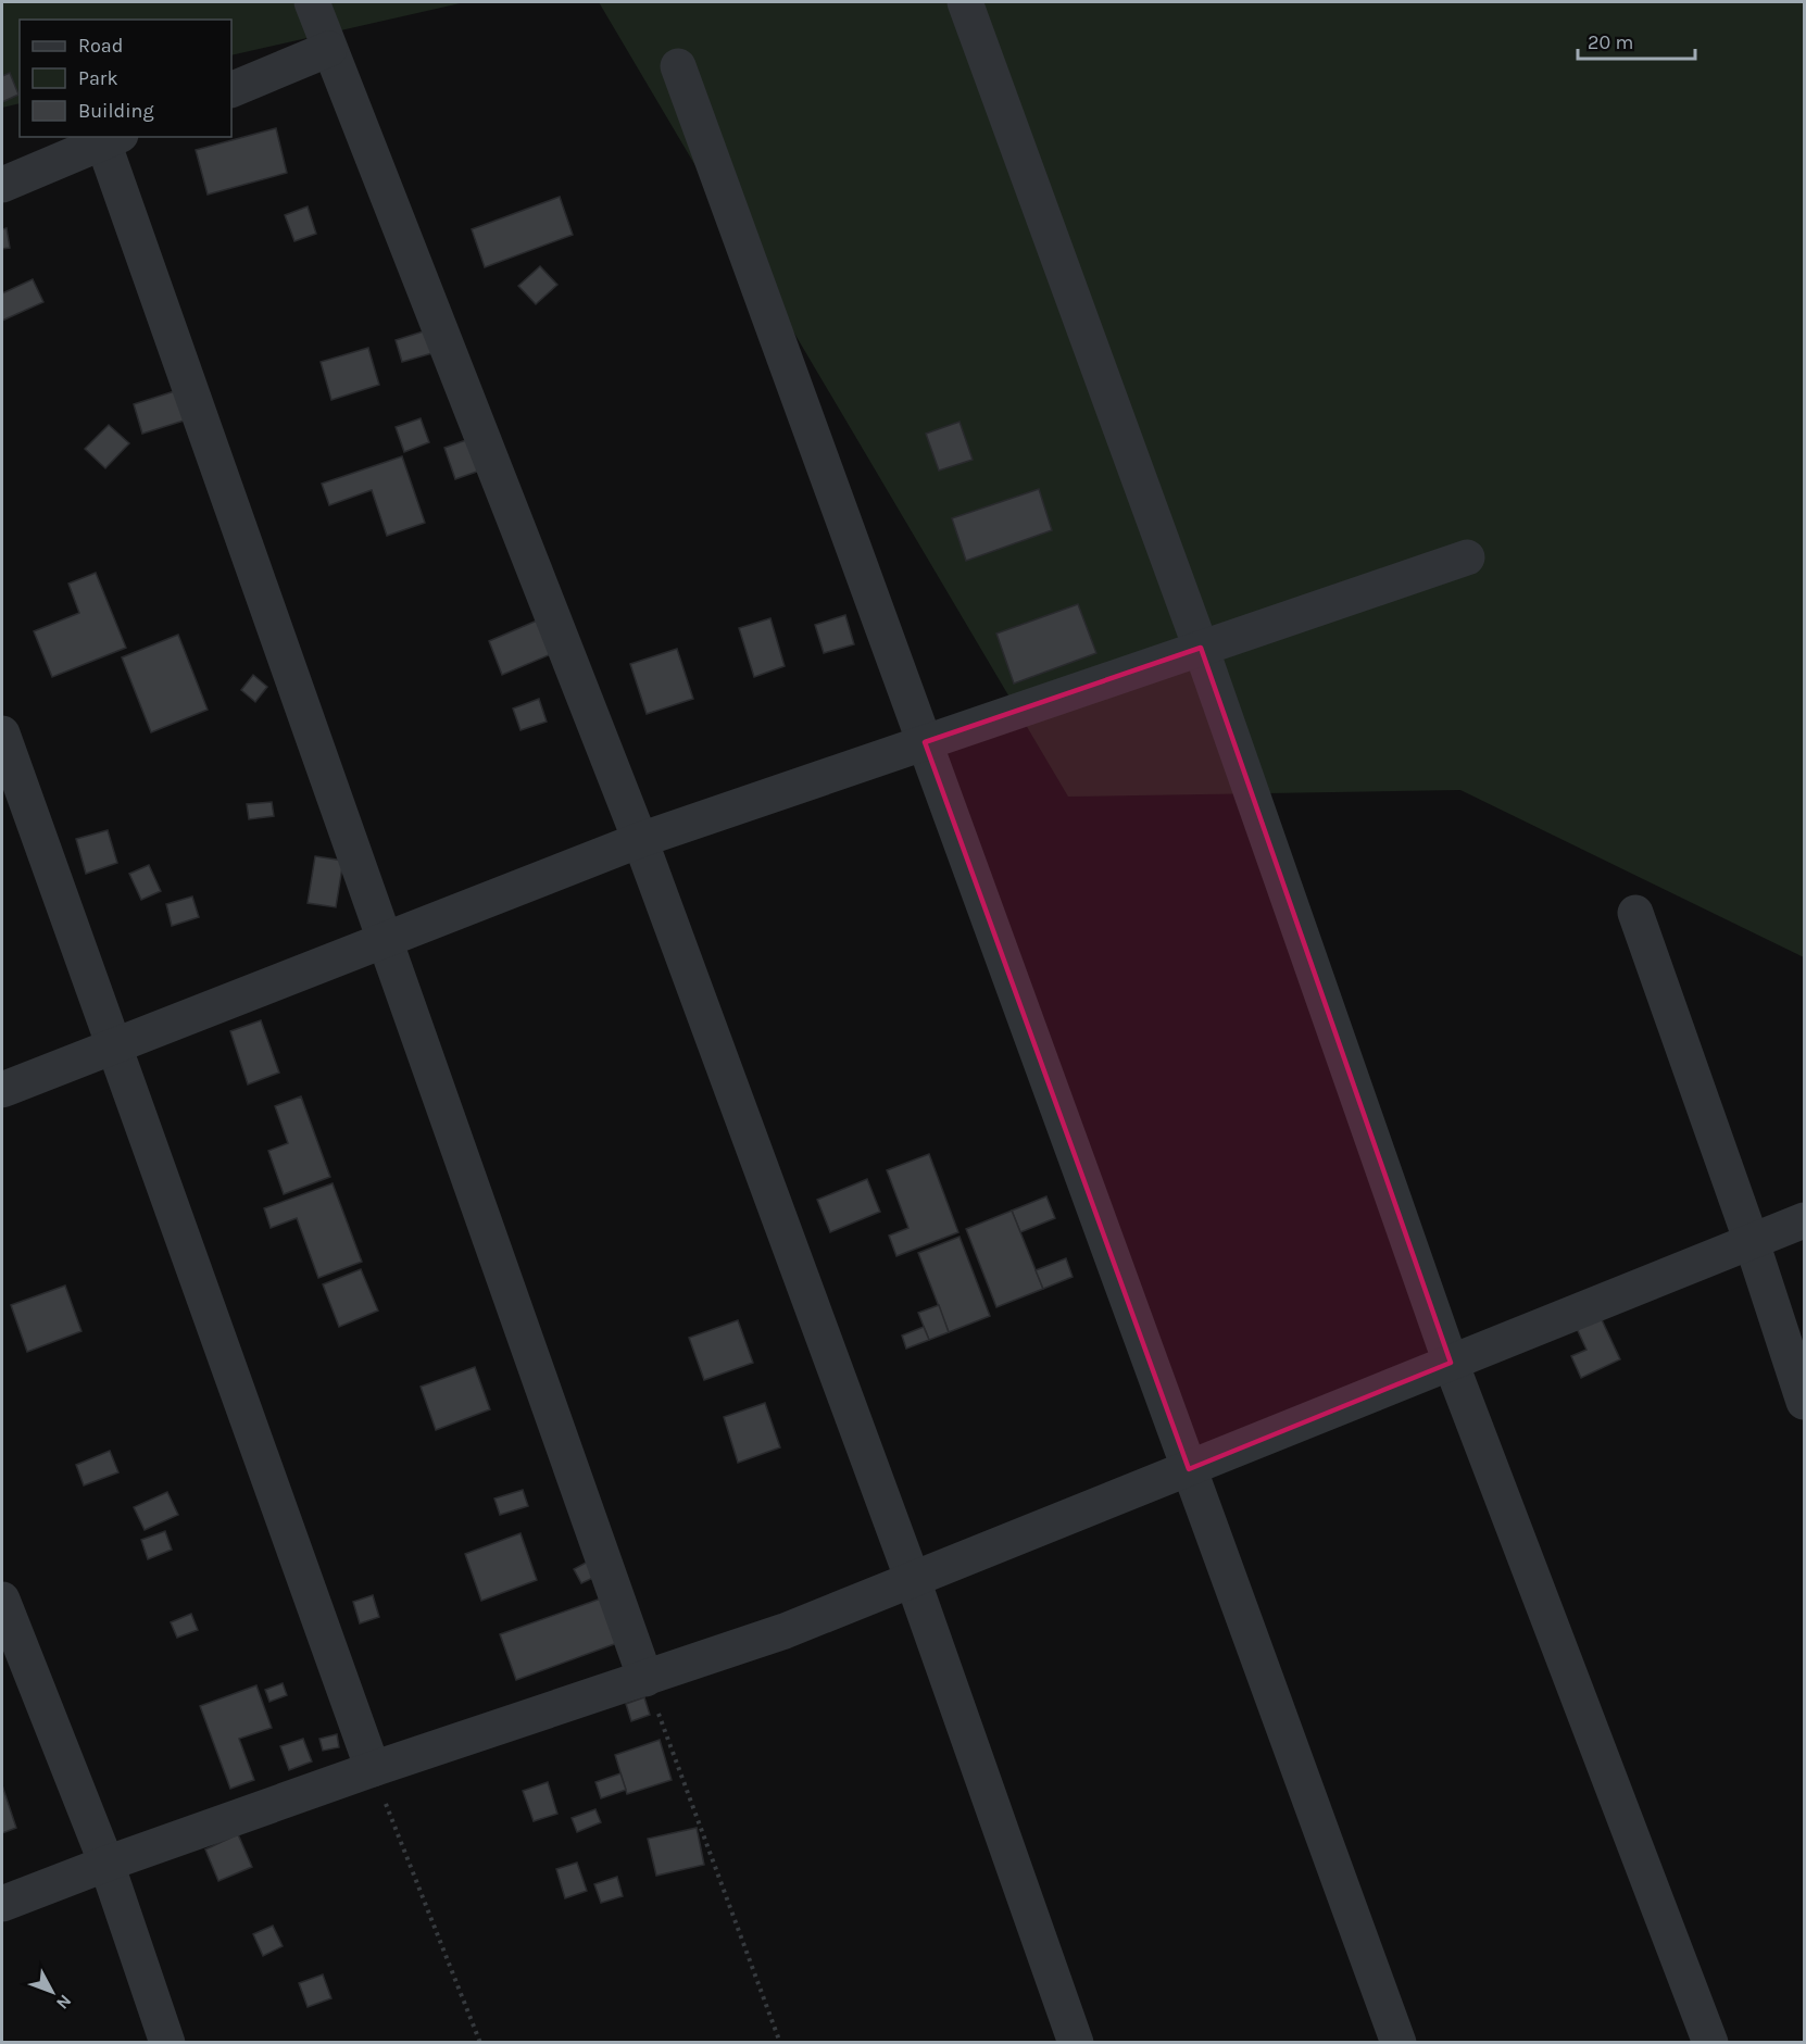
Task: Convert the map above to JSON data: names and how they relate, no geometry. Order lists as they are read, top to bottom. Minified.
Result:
{"legend":["Road","Park","Building"],"scale_bar":"20 m","north":"bottom right"}
